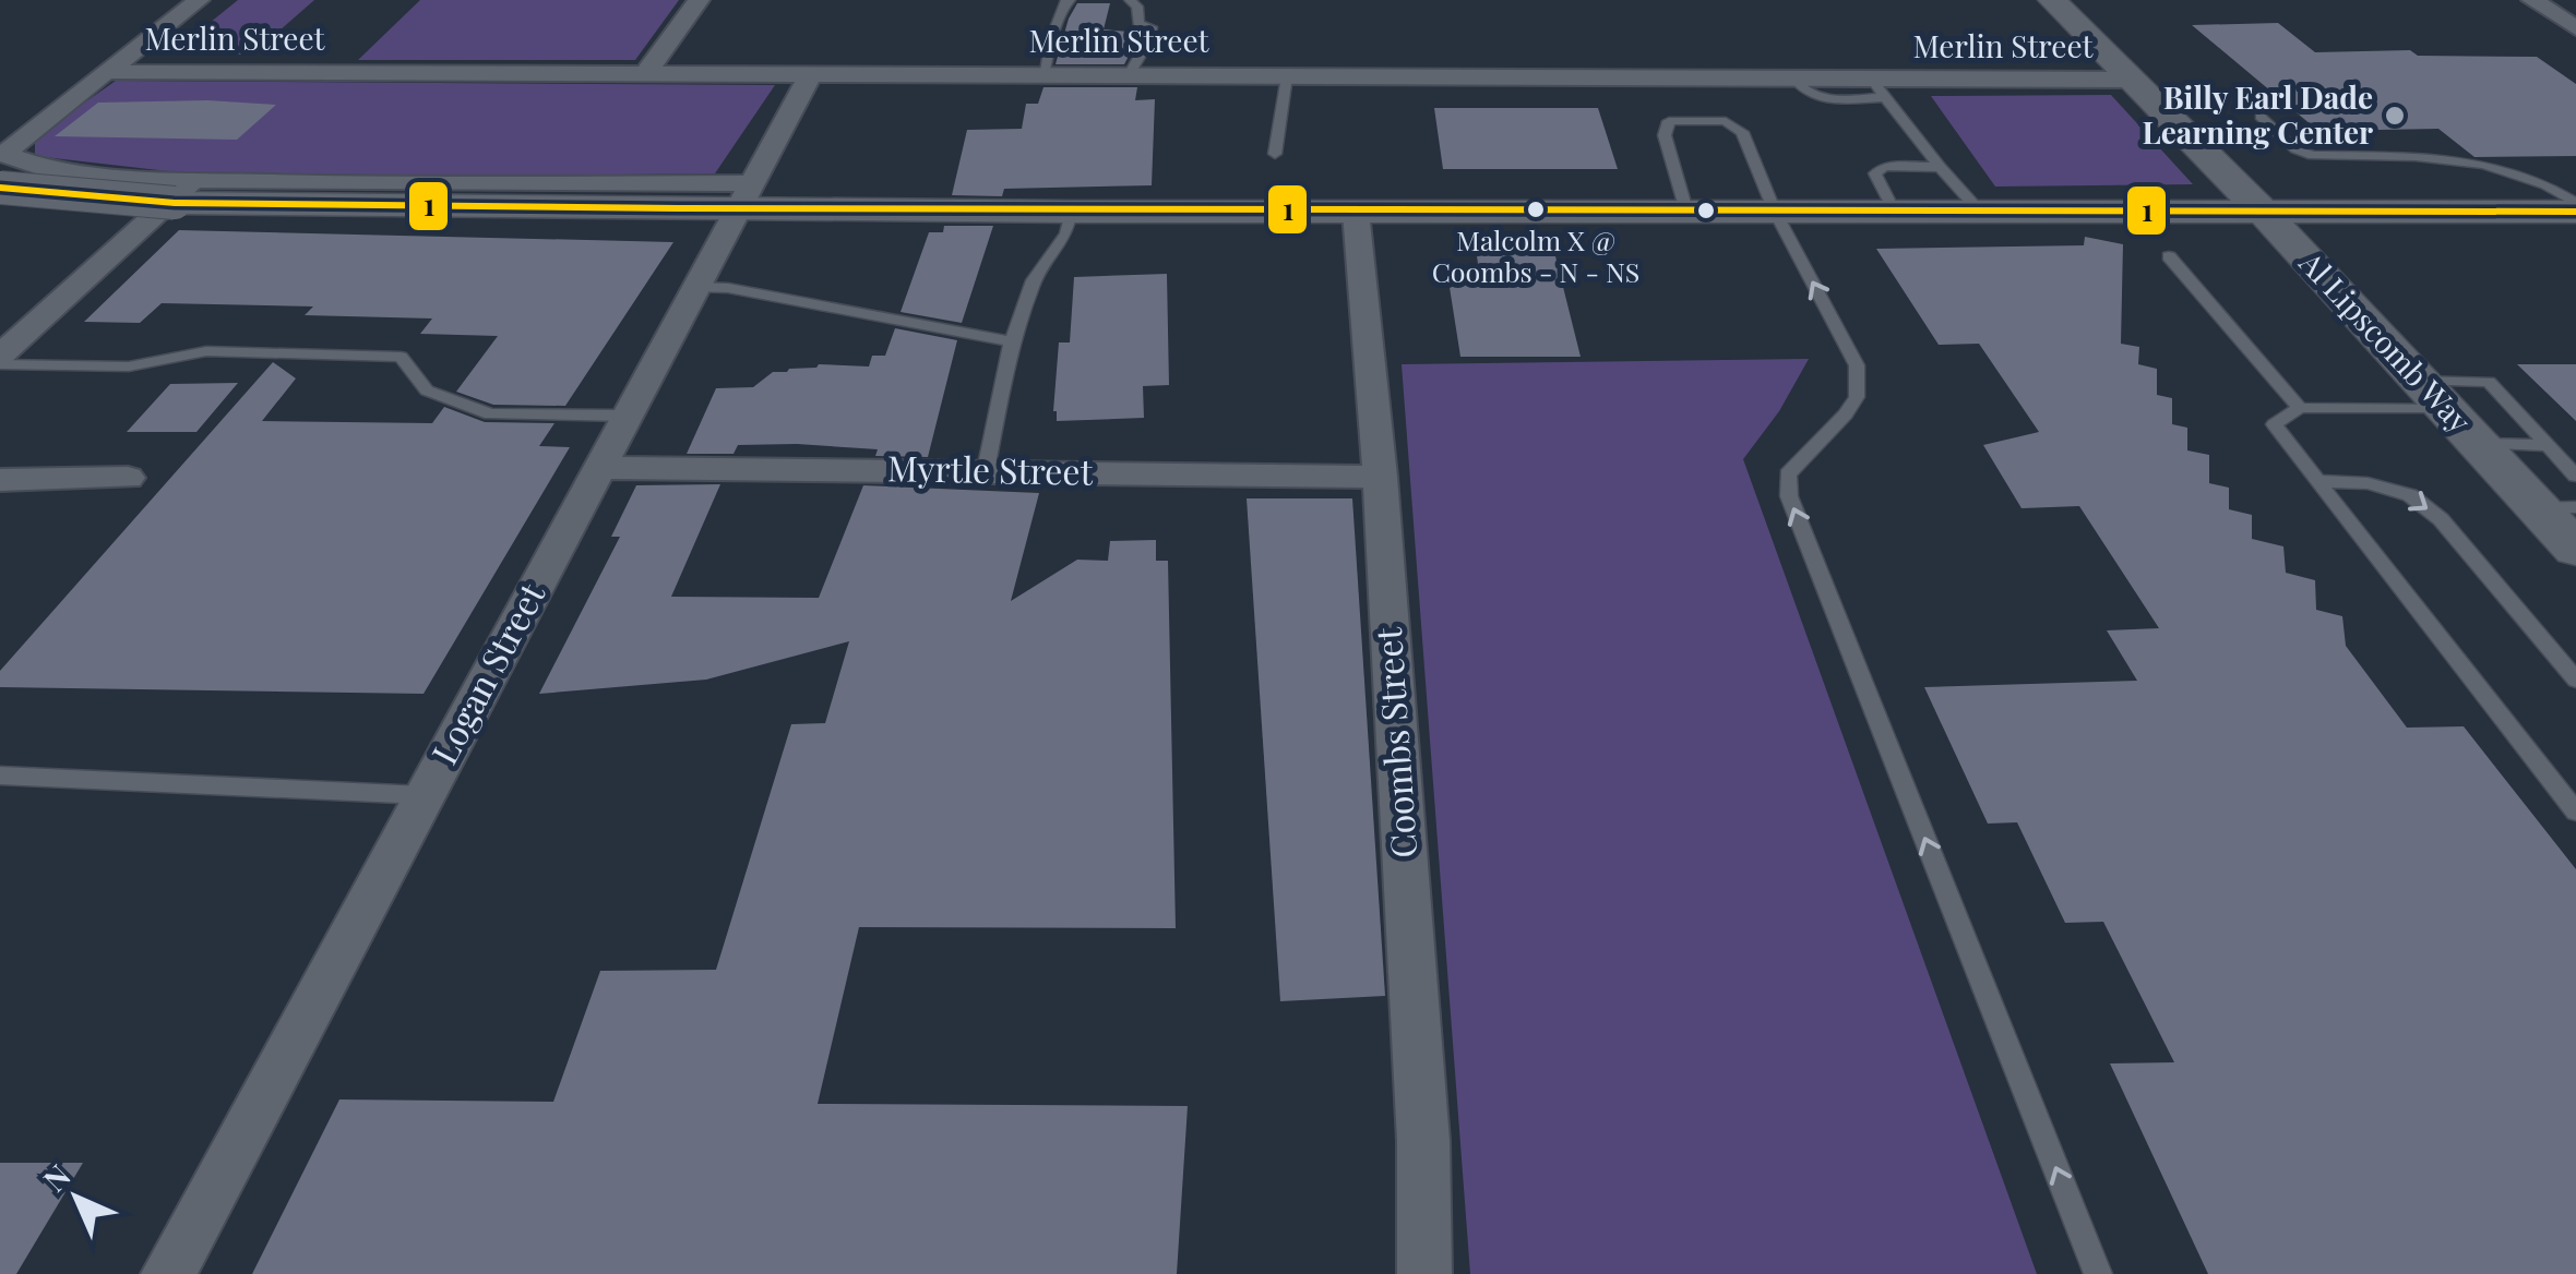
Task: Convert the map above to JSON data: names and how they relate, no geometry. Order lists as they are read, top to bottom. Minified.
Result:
{"streets":{"street":["Merlin Street","Al Lipscomb Way","Myrtle Street","Logan Street","Coombs Street"]},"crossings":[["Merlin Street","Al Lipscomb Way"],["Merlin Street","Logan Street"],["Myrtle Street","Logan Street"],["Myrtle Street","Coombs Street"]],"places":["Billy Earl Dade Learning Center","Malcolm X @ Coombs - N - NS"],"lines":["transit line 1"],"north":"top left"}
